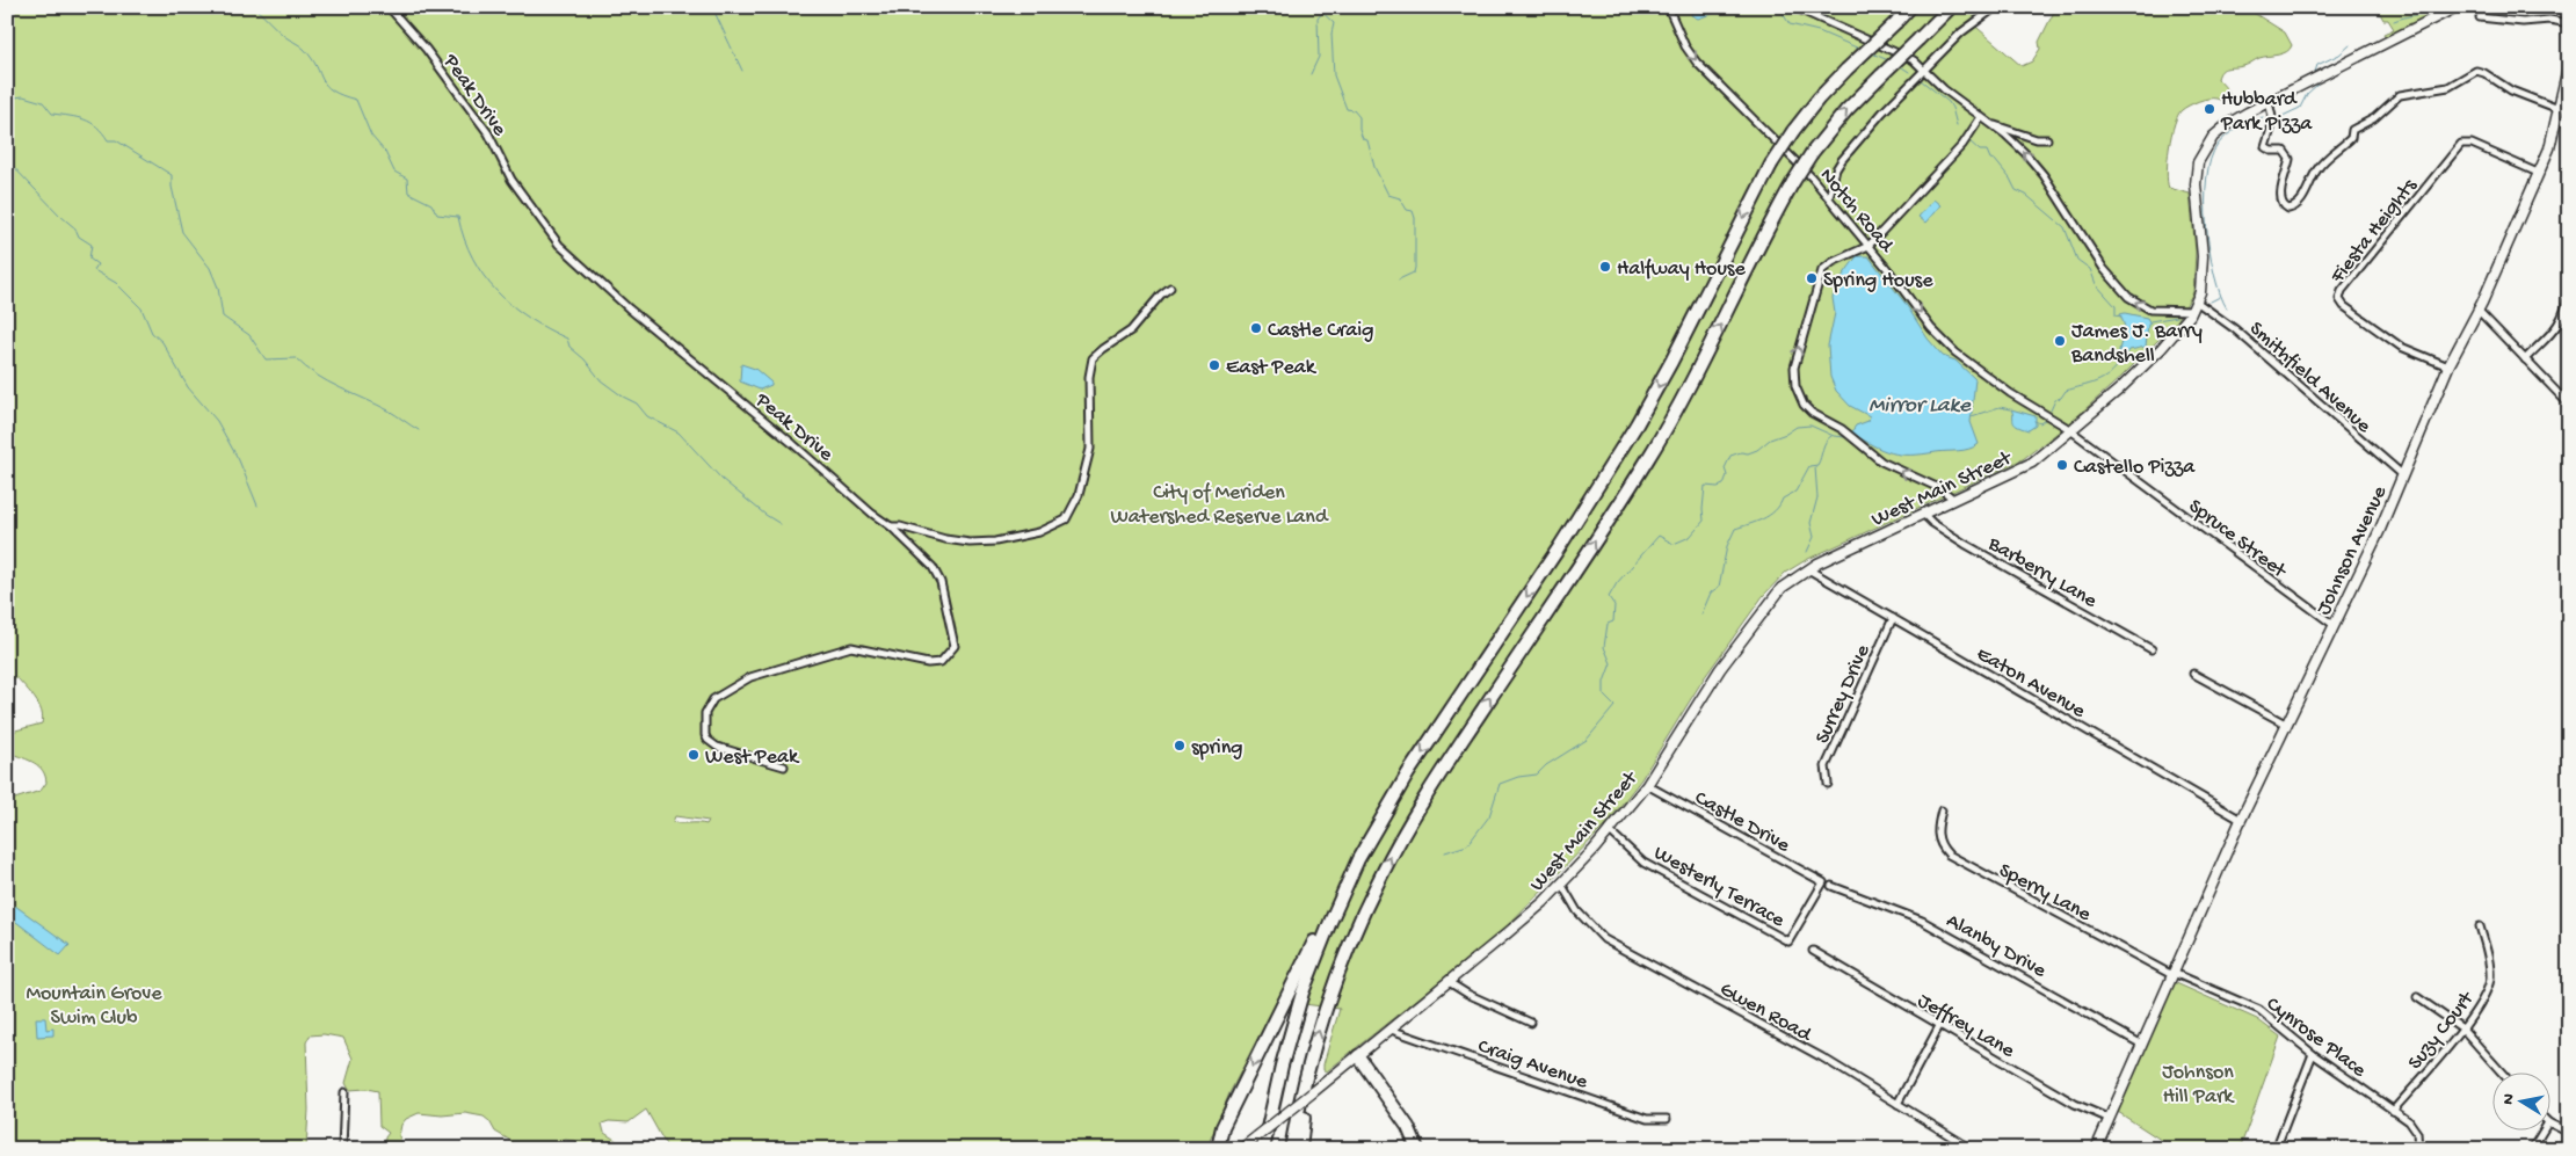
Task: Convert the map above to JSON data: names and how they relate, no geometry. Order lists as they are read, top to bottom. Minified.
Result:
{"streets":{"main road":["West Main Street","Johnson Avenue"],"street":["Peak Drive","Notch Road","Fiesta Heights","Smithfield Avenue","Spruce Street","Barberry Lane","Eaton Avenue","Surrey Drive","Castle Drive","Westerly Terrace","Sperry Lane","Alanby Drive","Gwen Road","Jeffrey Lane","Suzy Court","Cynrose Place","Craig Avenue"]},"crossings":[["Notch Road","West Main Street"],["Notch Road","Spruce Street"],["Fiesta Heights","Johnson Avenue"],["Smithfield Avenue","West Main Street"],["Smithfield Avenue","Johnson Avenue"],["West Main Street","Spruce Street"],["West Main Street","Barberry Lane"],["West Main Street","Eaton Avenue"],["West Main Street","Castle Drive"],["West Main Street","Westerly Terrace"],["West Main Street","Gwen Road"],["West Main Street","Craig Avenue"],["Spruce Street","Johnson Avenue"],["Johnson Avenue","Eaton Avenue"],["Johnson Avenue","Sperry Lane"],["Johnson Avenue","Alanby Drive"],["Johnson Avenue","Jeffrey Lane"],["Johnson Avenue","Cynrose Place"],["Eaton Avenue","Surrey Drive"],["Castle Drive","Westerly Terrace"],["Sperry Lane","Cynrose Place"],["Suzy Court","Cynrose Place"]],"one_way":["Notch Road"],"water":["Mirror Lake"],"parks":["City of Meriden Watershed Reserve Land","Mountain Grove Swim Club","Johnson Hill Park"],"places":["Hubbard Park Pizza","Halfway House","Spring House","Castle Craig","James J. Barry Bandshell","East Peak","Castello Pizza","spring","West Peak"],"north":"left"}
